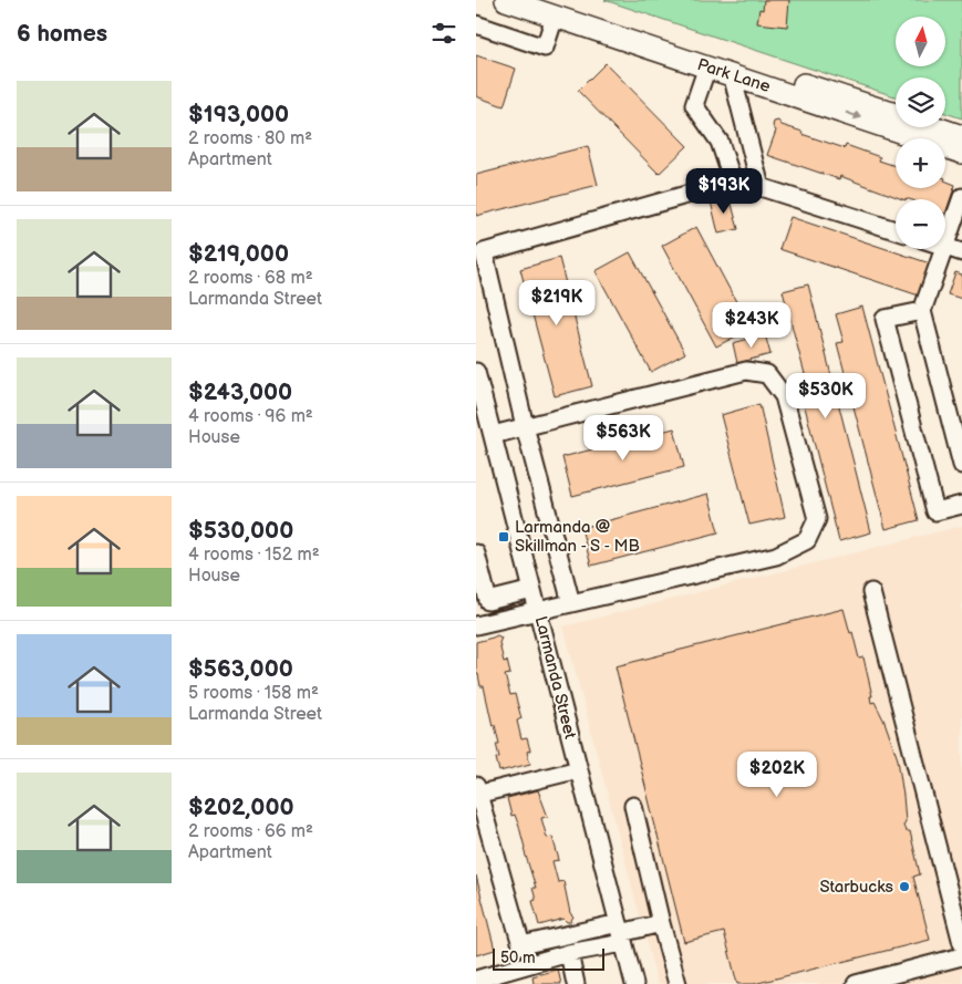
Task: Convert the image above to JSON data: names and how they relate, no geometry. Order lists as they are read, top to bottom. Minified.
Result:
{"streets":{"main road":["Park Lane"],"street":["Larmanda Street"]},"places":{"transit":["Larmanda @ Skillman - S - MB"],"other":["Starbucks"]},"scale_bar":"50 m","north":"top","page":{"heading":"6 homes","map_buttons":["+","−"],"list":[{"name":"$193,000","note":"2 rooms · 80 m² · Apartment"},{"name":"$219,000","note":"2 rooms · 68 m² · Larmanda Street"},{"name":"$243,000","note":"4 rooms · 96 m² · House"},{"name":"$530,000","note":"4 rooms · 152 m² · House"},{"name":"$563,000","note":"5 rooms · 158 m² · Larmanda Street"},{"name":"$202,000","note":"2 rooms · 66 m² · Apartment"}],"price":["$193K","$219K","$243K","$530K","$563K","$202K"],"scale":"50 m"}}
